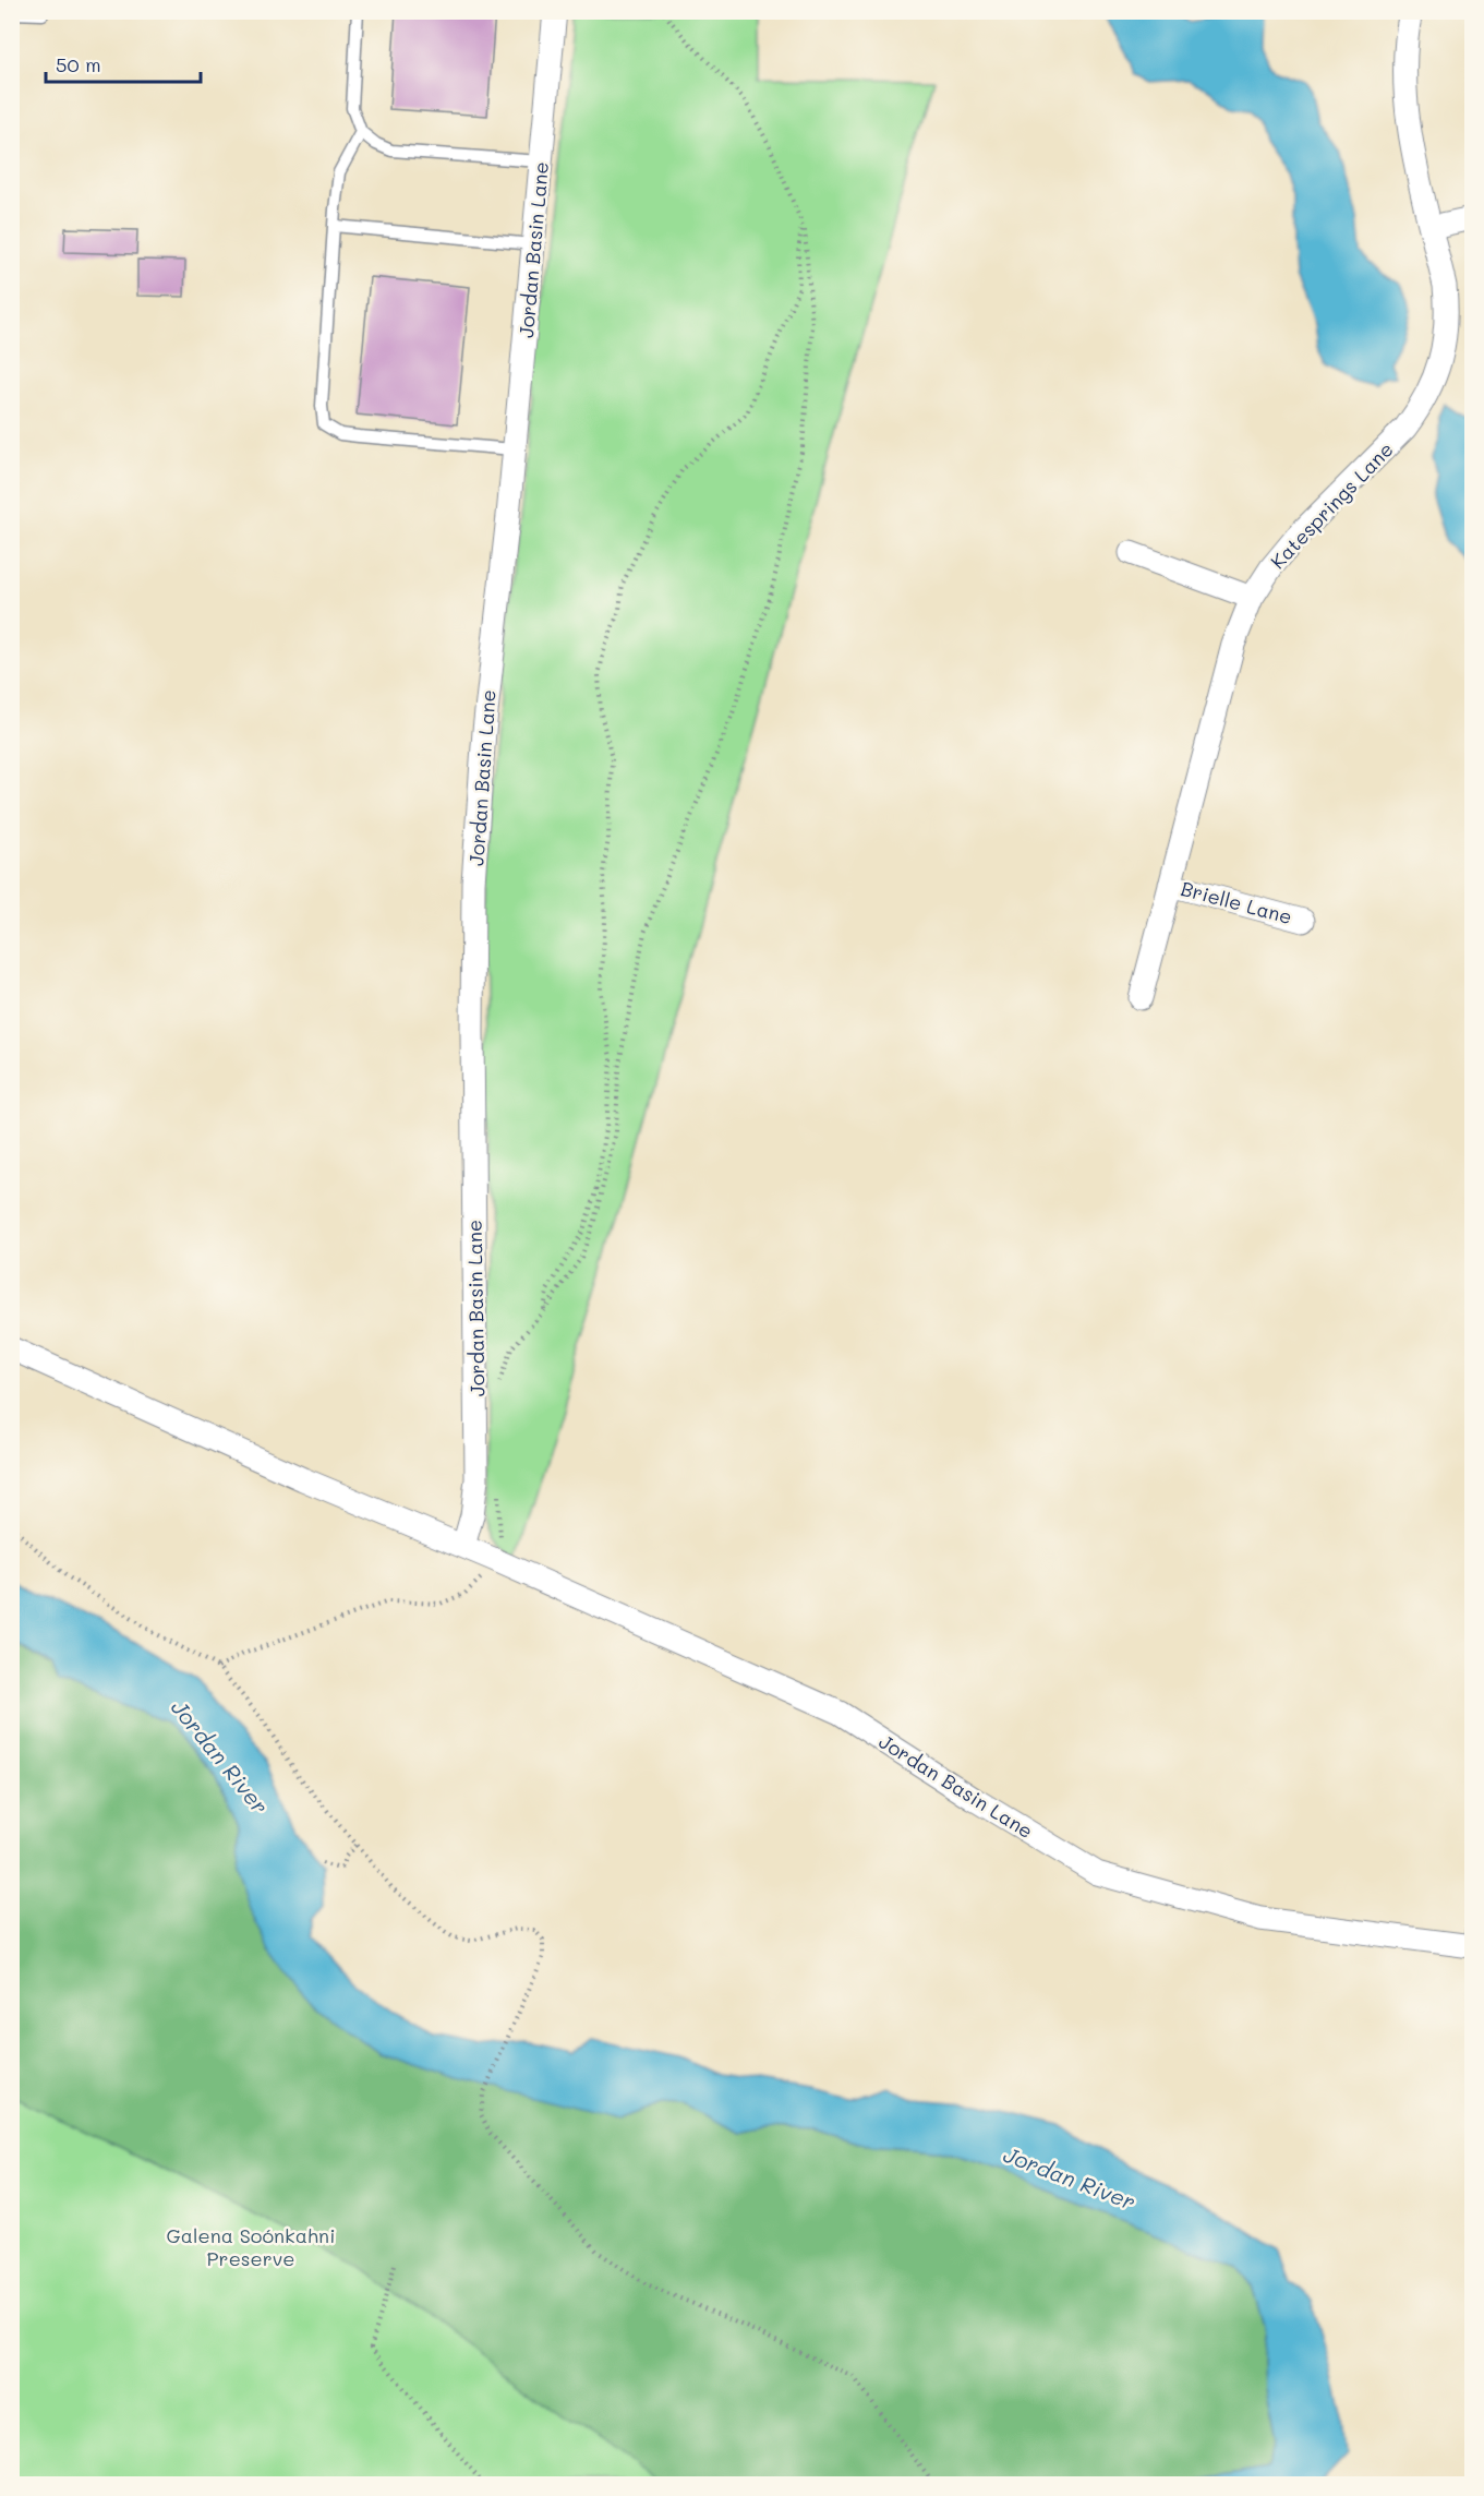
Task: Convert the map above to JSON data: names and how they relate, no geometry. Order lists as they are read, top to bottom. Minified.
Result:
{"streets":{"street":["Jordan Basin Lane","Katesprings Lane","Brielle Lane"]},"crossings":[["Katesprings Lane","Brielle Lane"]],"water":["Jordan River"],"parks":["Galena Soónkahni Preserve"],"scale_bar":"50 m"}
